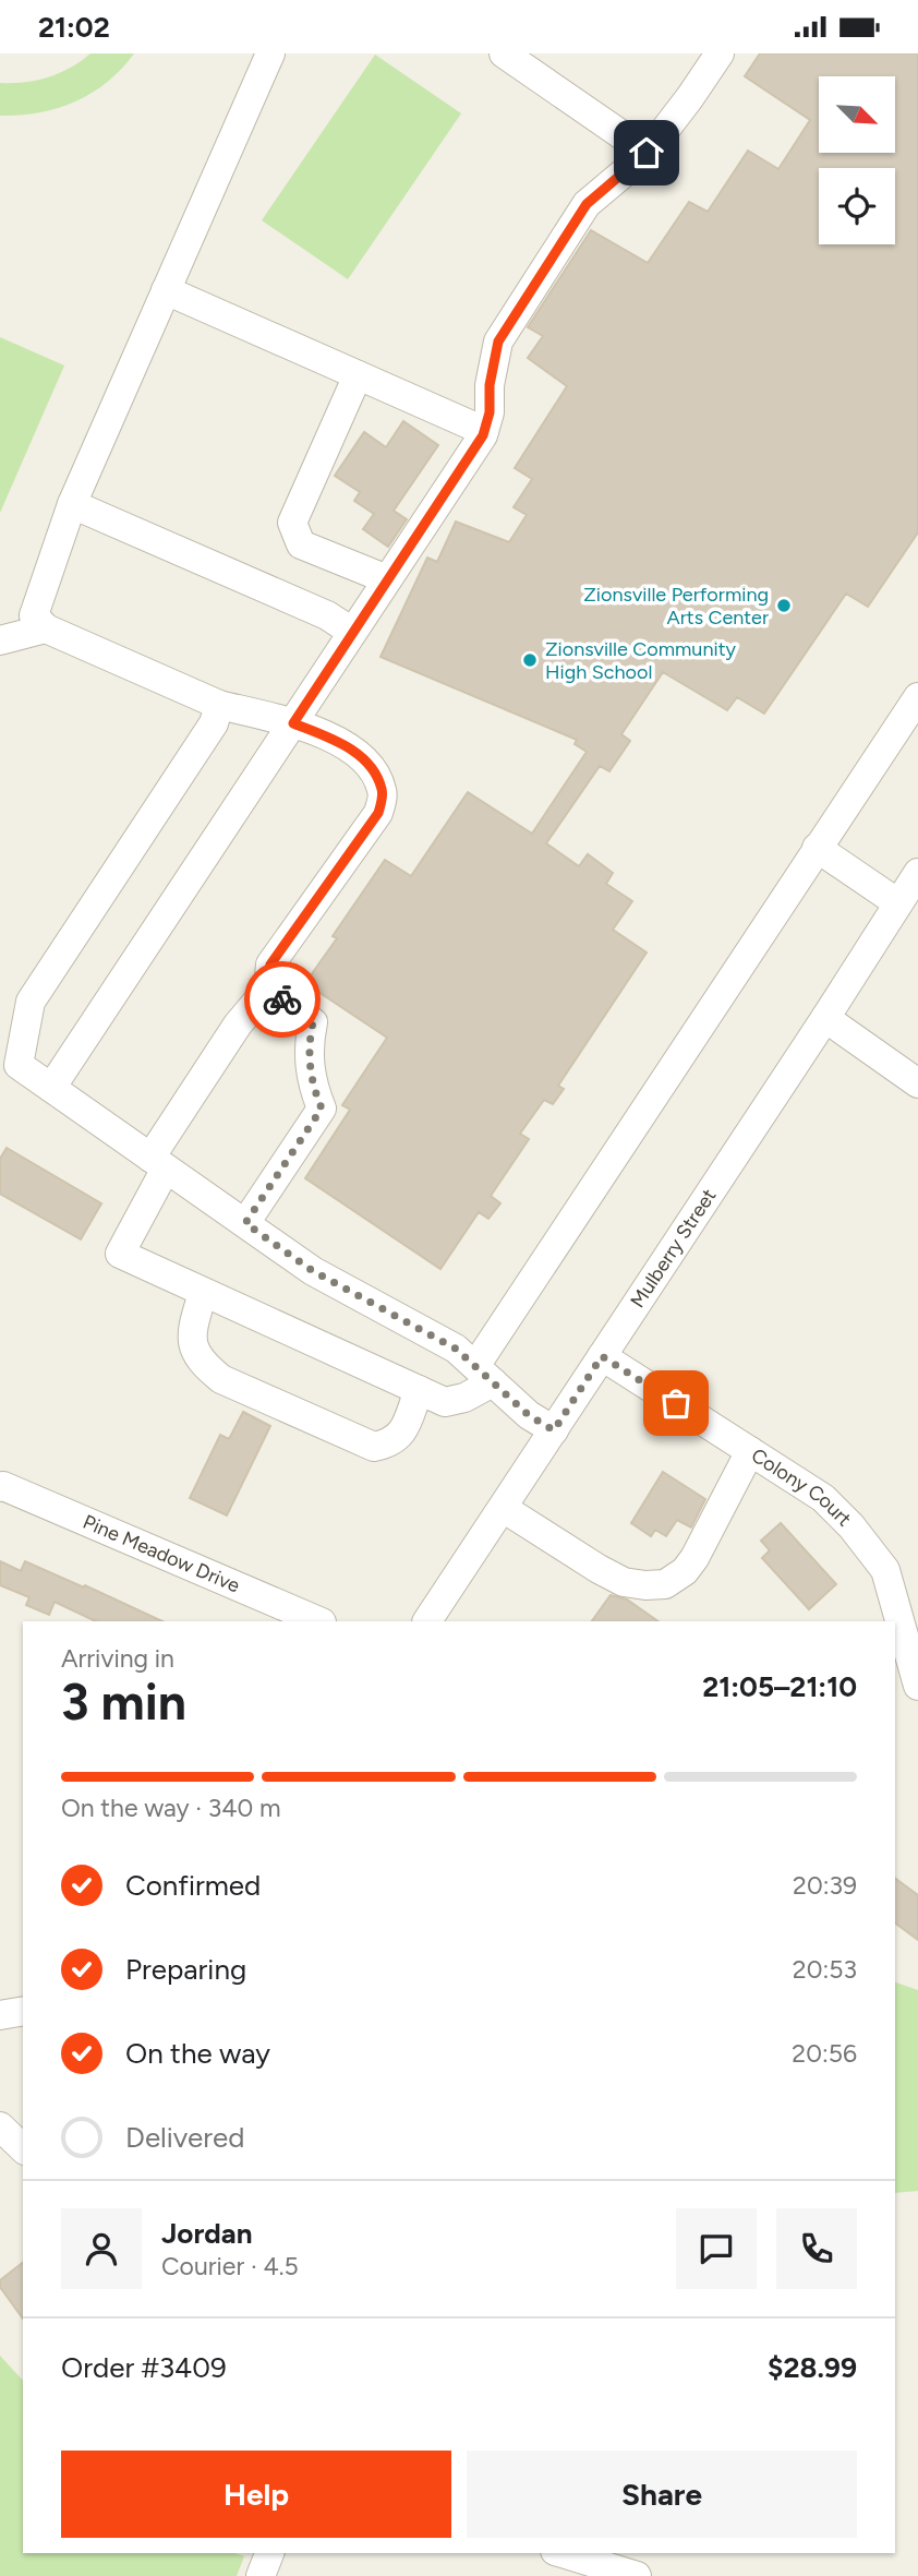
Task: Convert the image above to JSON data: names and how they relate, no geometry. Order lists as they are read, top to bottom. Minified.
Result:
{"streets":{"street":["Mulberry Street","Colony Court","Pine Meadow Drive"]},"crossings":[["Mulberry Street","Colony Court"]],"places":["Zionsville Performing Arts Center","Zionsville Community High School"],"north":"bottom right","page":{"status":"21:02","heading":["3 min","Arriving in","21:05–21:10"],"panel":["Jordan","Courier · 4.5","Order #3409","$28.99"],"bar":"On the way · 340 m","list":[["Confirmed","20:39"],["Preparing","20:53"],["On the way","20:56"],"Delivered"],"buttons":["Help","Share"]}}
